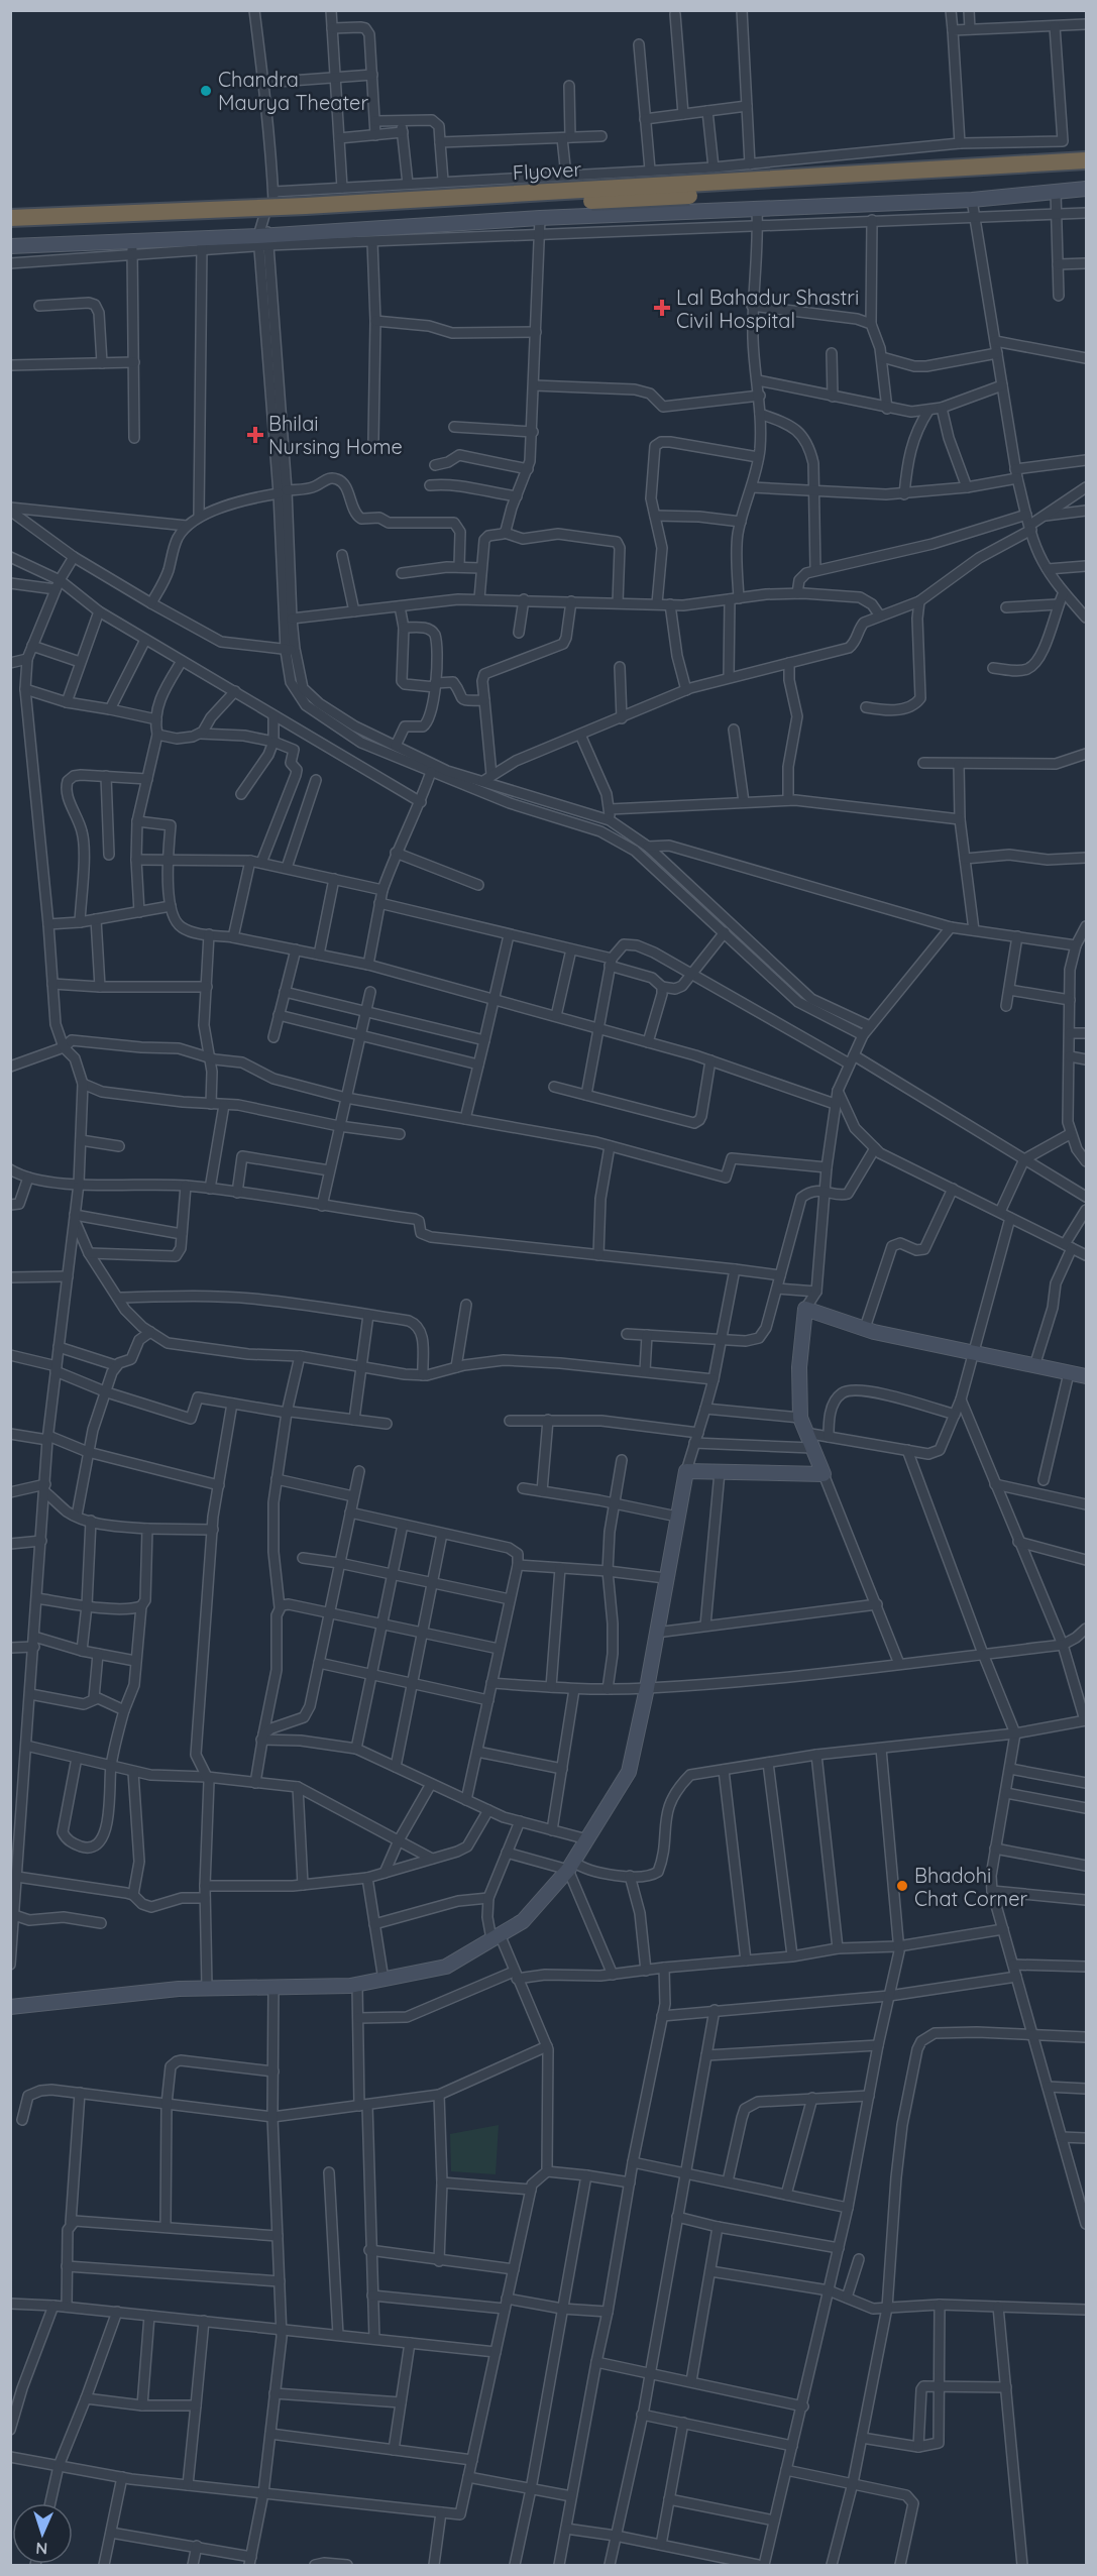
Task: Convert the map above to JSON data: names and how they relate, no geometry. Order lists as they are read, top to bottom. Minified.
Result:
{"streets":{"highway":["Flyover"]},"places":{"other":["Chandra Maurya Theater","Bhadohi Chat Corner"],"health":["Lal Bahadur Shastri Civil Hospital","Bhilai Nursing Home"]},"north":"bottom"}
